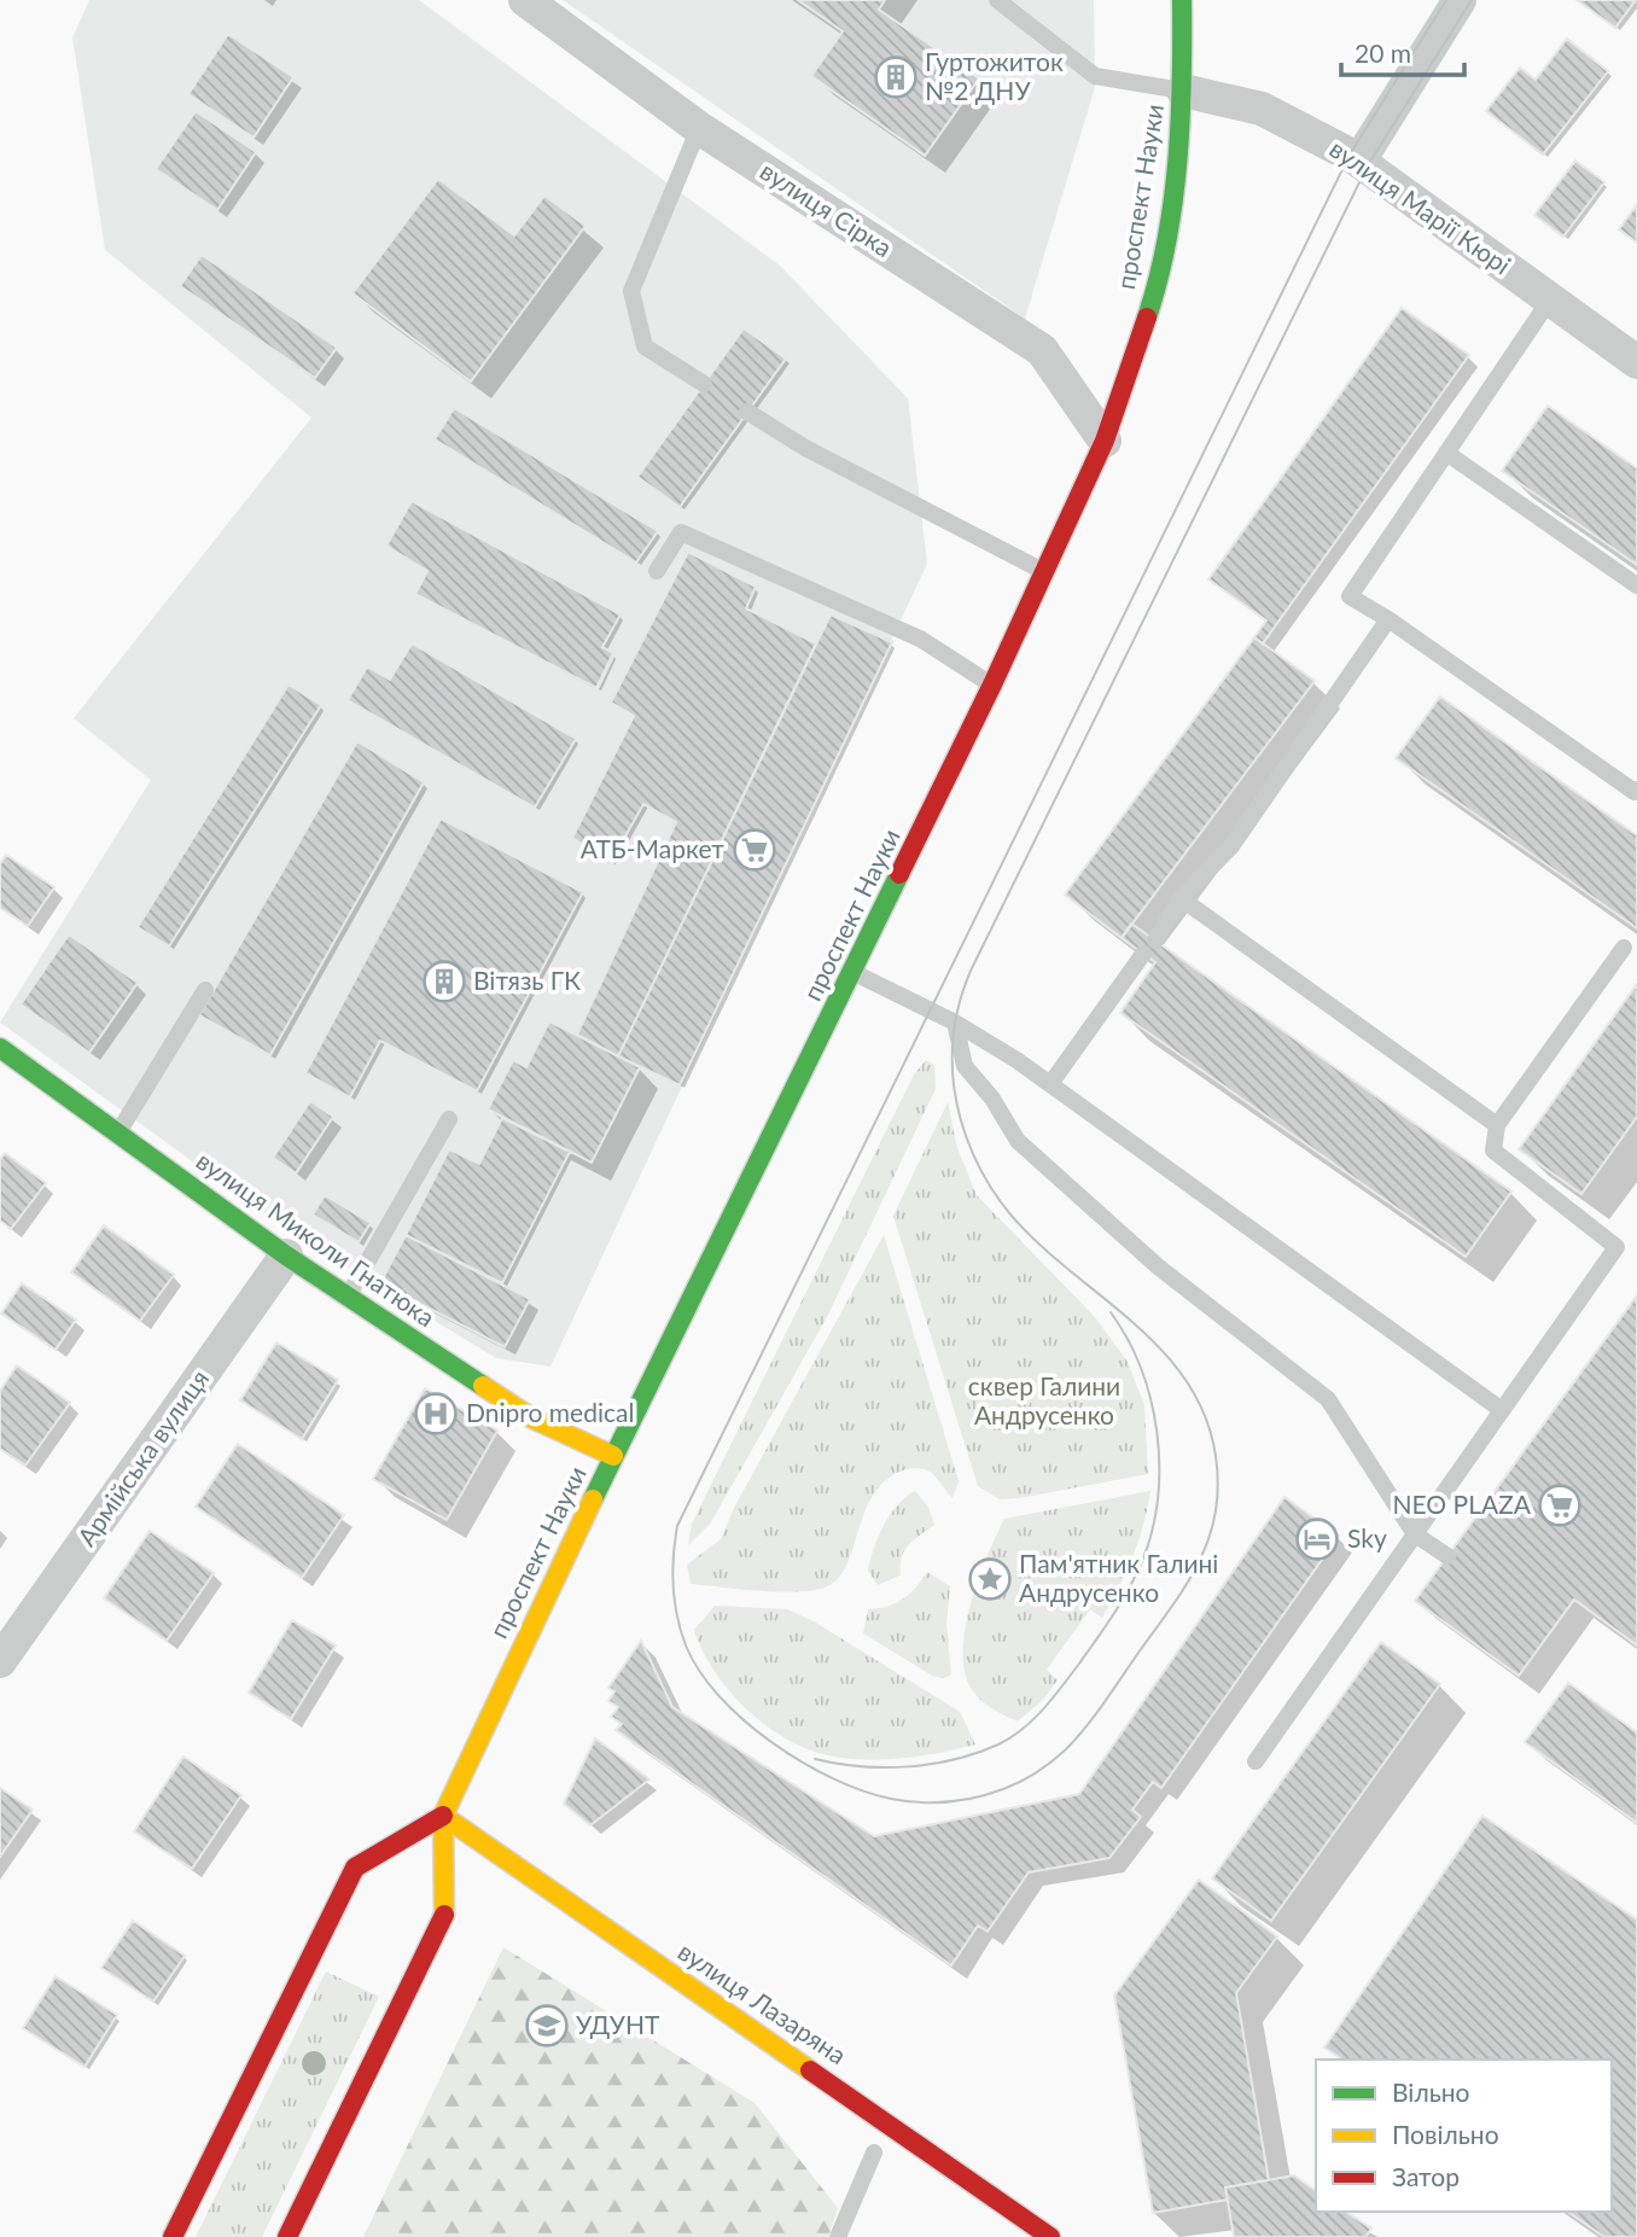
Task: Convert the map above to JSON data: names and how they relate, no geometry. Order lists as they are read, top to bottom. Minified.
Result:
{"streets":{"main road":["проспект Науки","вулиця Миколи Гнатюка","вулиця Лазаряна"],"street":["вулиця Марії Кюрі","вулиця Сірка","Армійська вулиця"]},"crossings":[["проспект Науки","вулиця Марії Кюрі"],["проспект Науки","вулиця Сірка"],["проспект Науки","вулиця Миколи Гнатюка"],["проспект Науки","вулиця Лазаряна"],["вулиця Миколи Гнатюка","Армійська вулиця"]],"parks":["сквер Галини Андрусенко"],"places":{"building":["Гуртожиток №2 ДНУ","Вітязь ГК"],"supermarket":["АТБ-Маркет","NEO PLAZA"],"hospital":["Dnipro medical"],"hotel":["Sky"],"place":["Пам'ятник Галині Андрусенко"],"school or university":["УДУНТ"]},"legend":["Вільно","Повільно","Затор"],"scale_bar":"20 m"}
